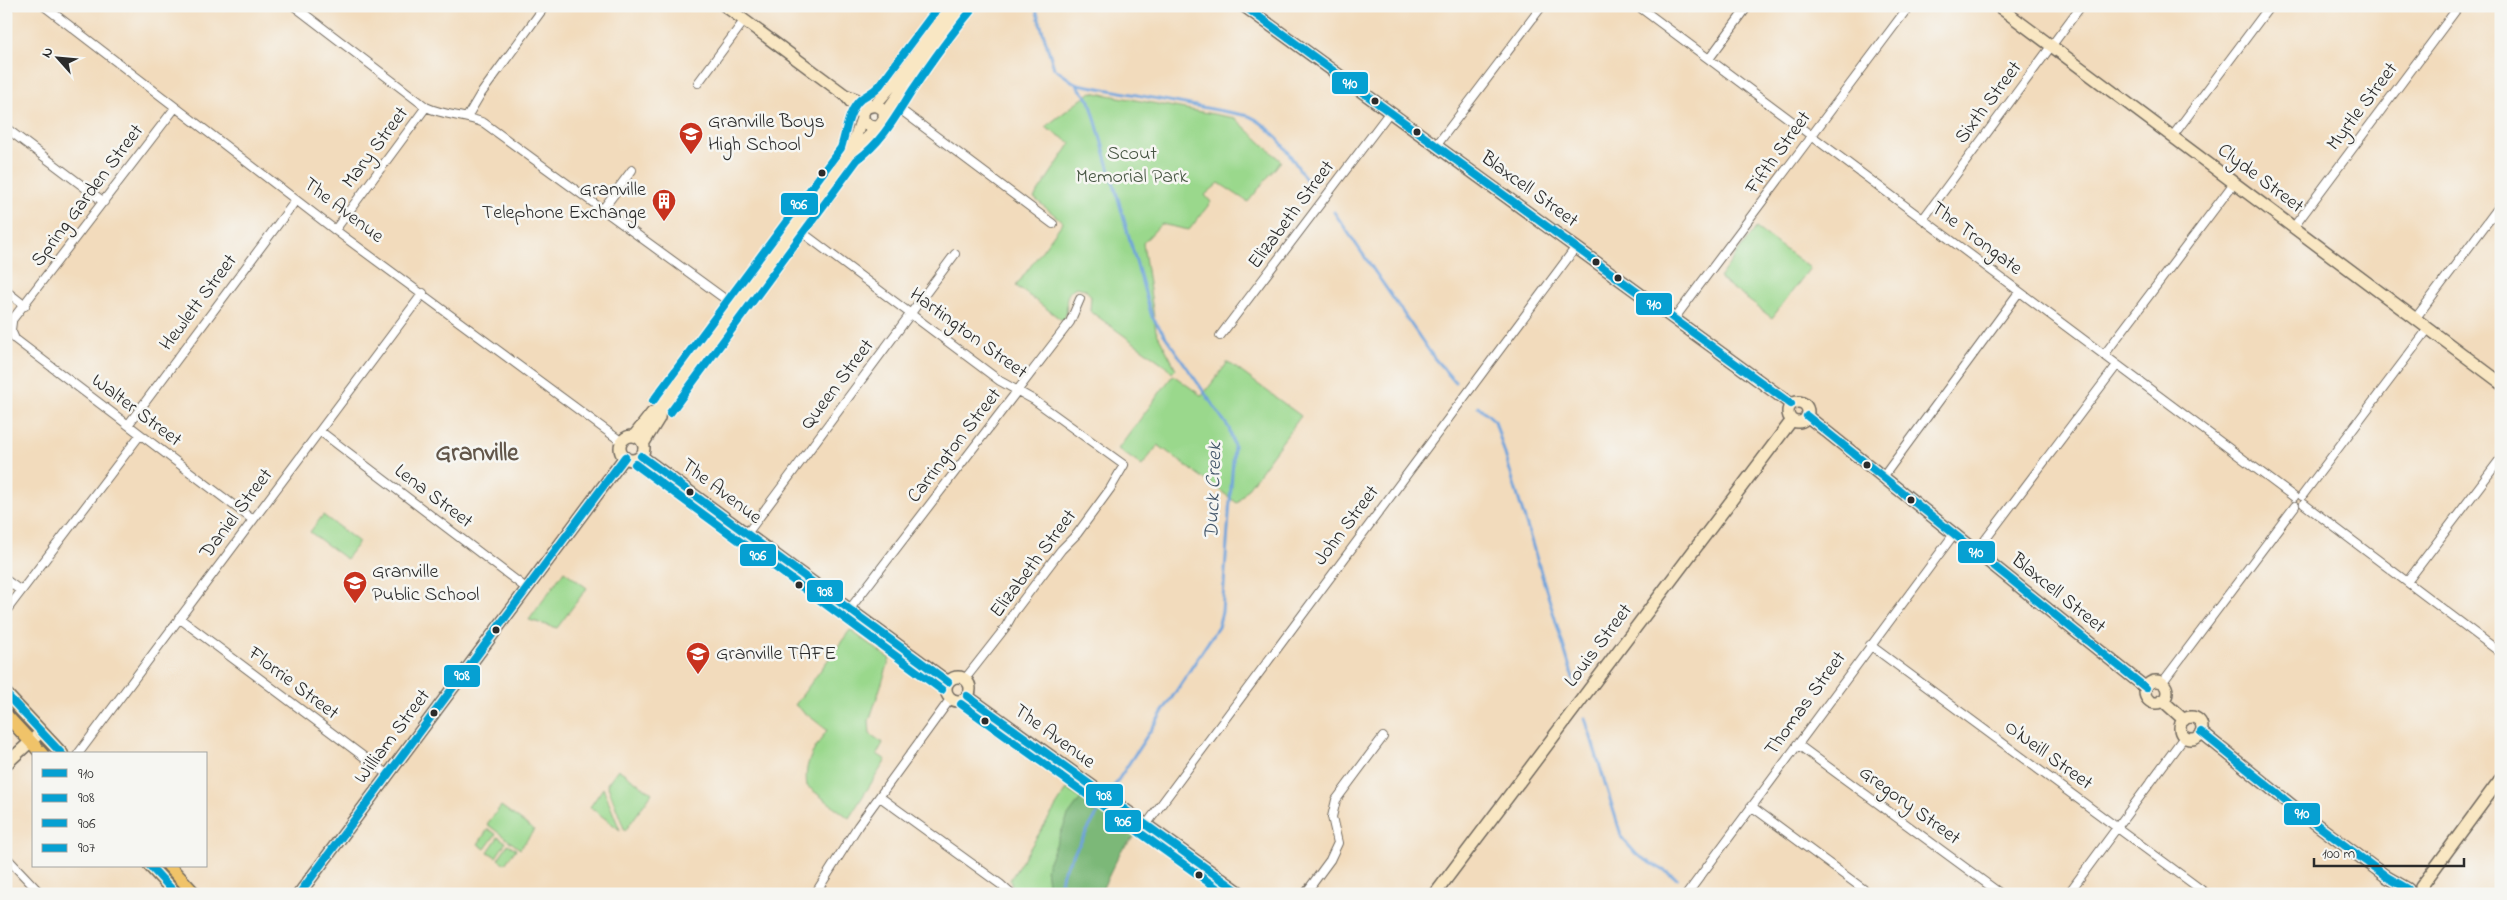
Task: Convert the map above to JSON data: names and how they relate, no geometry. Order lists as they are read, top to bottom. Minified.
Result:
{"streets":{"street":["Sixth Street","Myrtle Street","Mary Street","Fifth Street","Clyde Street","Blaxcell Street","Spring Garden Street","The Avenue","Elizabeth Street","The Trongate","Hewlett Street","Hartington Street","Queen Street","Walter Street","Carrington Street","Lena Street","Daniel Street","John Street","Louis Street","Florrie Street","Thomas Street","William Street","O'Neill Street","Gregory Street"]},"crossings":[["Sixth Street","Clyde Street"],["Sixth Street","The Trongate"],["Myrtle Street","Clyde Street"],["Mary Street","The Avenue"],["Fifth Street","Blaxcell Street"],["Fifth Street","The Trongate"],["Blaxcell Street","Elizabeth Street"],["Blaxcell Street","John Street"],["Blaxcell Street","Louis Street"],["Blaxcell Street","Thomas Street"],["Spring Garden Street","The Avenue"],["Spring Garden Street","Walter Street"],["The Avenue","Elizabeth Street"],["The Avenue","Hewlett Street"],["The Avenue","Queen Street"],["The Avenue","Carrington Street"],["The Avenue","Daniel Street"],["The Avenue","John Street"],["The Avenue","William Street"],["Elizabeth Street","Hartington Street"],["Hewlett Street","Walter Street"],["Hartington Street","Queen Street"],["Hartington Street","Carrington Street"],["Walter Street","Daniel Street"],["Lena Street","Daniel Street"],["Lena Street","William Street"],["Daniel Street","Florrie Street"],["Florrie Street","William Street"],["Thomas Street","O'Neill Street"],["Thomas Street","Gregory Street"]],"districts":["Granville"],"water":["Duck Creek"],"parks":["Scout Memorial Park"],"places":{"school or university":["Granville Boys High School","Granville Public School","Granville TAFE"],"building":["Granville Telephone Exchange"]},"lines":["transit line 910","transit line 906","transit line 908","transit line 907"],"legend":["910","908","906","907"],"scale_bar":"100 m","north":"top left"}
